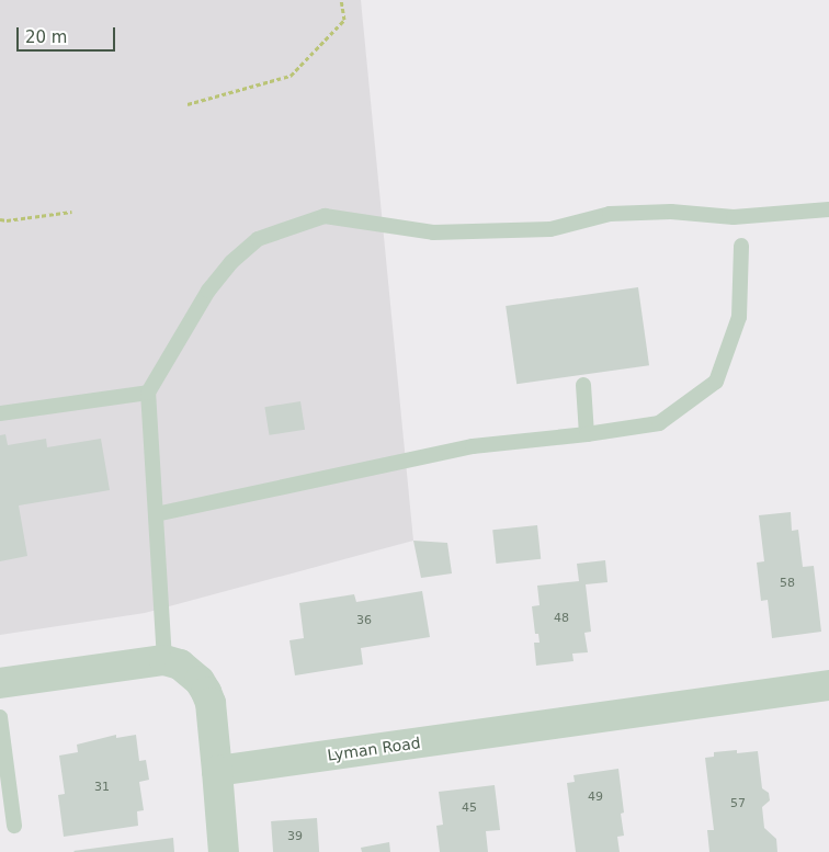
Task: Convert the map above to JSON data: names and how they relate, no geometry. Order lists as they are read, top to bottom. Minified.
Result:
{"streets":{"street":["Lyman Road"]},"house_numbers":["58","48","36","31","49","57","45","39"],"scale_bar":"20 m"}
